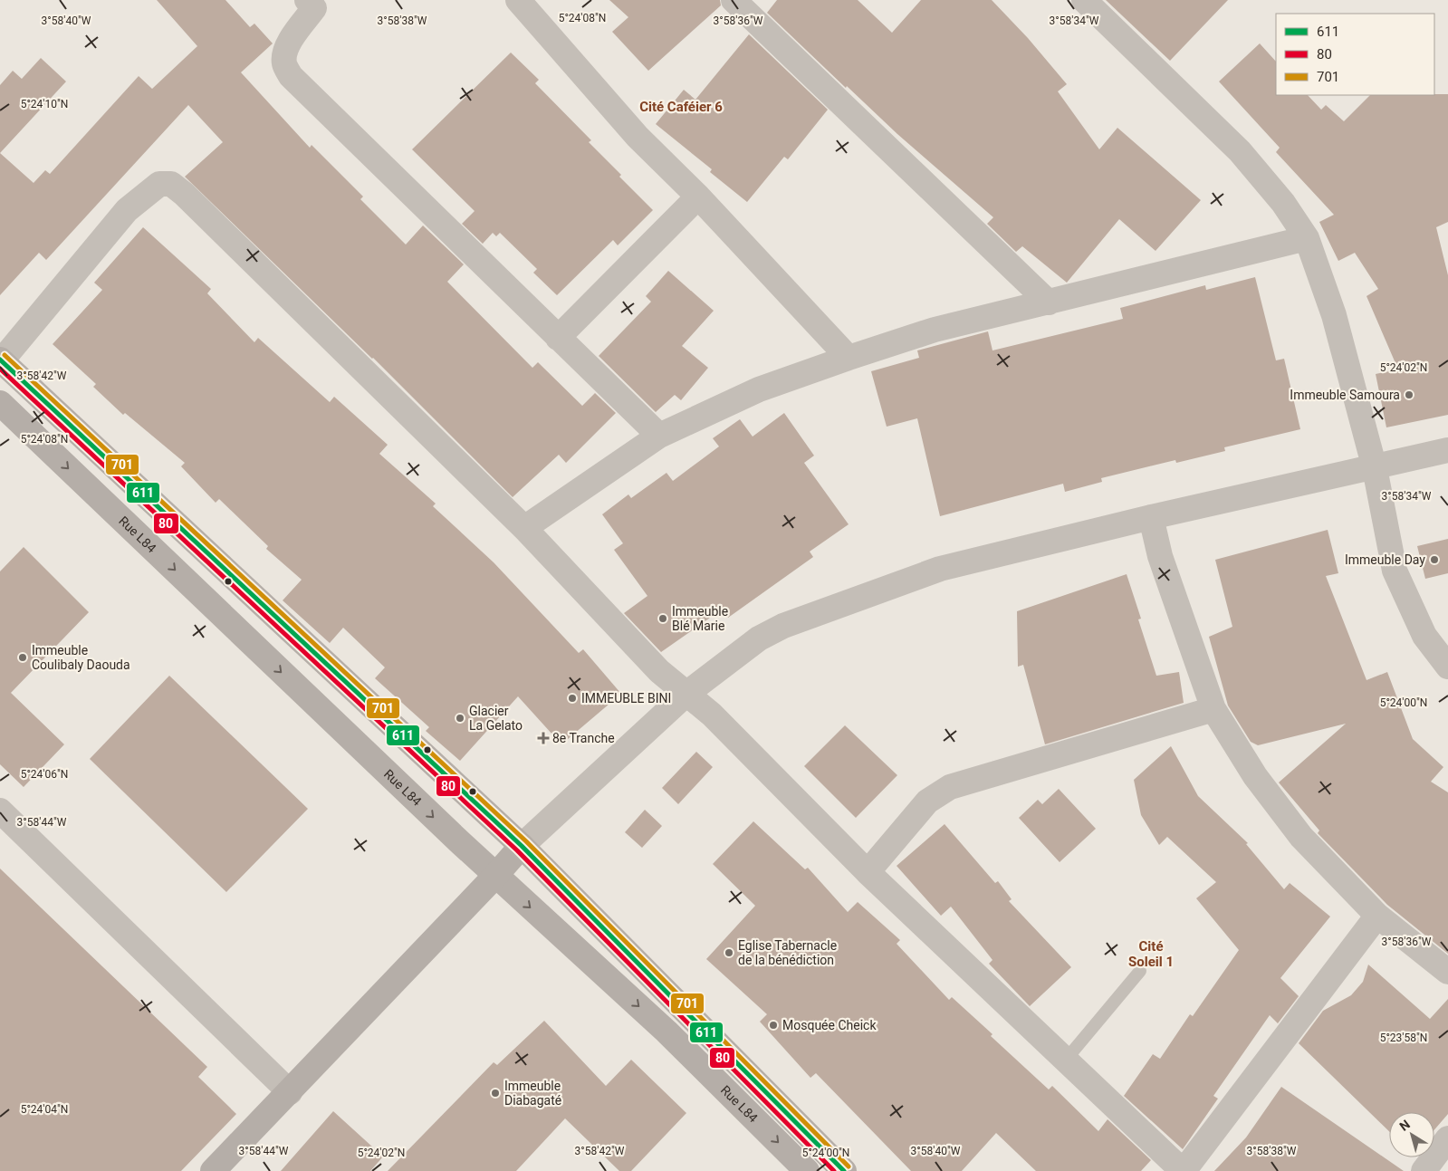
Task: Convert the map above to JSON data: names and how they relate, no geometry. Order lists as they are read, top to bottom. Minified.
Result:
{"streets":{"street":["Rue L84"]},"districts":["Cité Caféier 6","Cité Soleil 1"],"places":{"other":["Immeuble Samoura","Immeuble Day","Immeuble Blé Marie","Immeuble Coulibaly Daouda","IMMEUBLE BINI","Glacier La Gelato","Eglise Tabernacle de la bénédiction","Mosquée Cheick","Immeuble Diabagaté"],"health":["8e Tranche"]},"lines":["transit line 701","transit line 611","transit line 80"],"legend":["611","80","701"],"north":"top left","coordinates":["5°24'08\"N","3°58'40\"W","3°58'38\"W","3°58'36\"W","3°58'34\"W","5°24'10\"N","5°24'02\"N","3°58'42\"W","5°24'00\"N","5°24'06\"N","3°58'44\"W","5°23'58\"N","5°24'04\"N"]}
